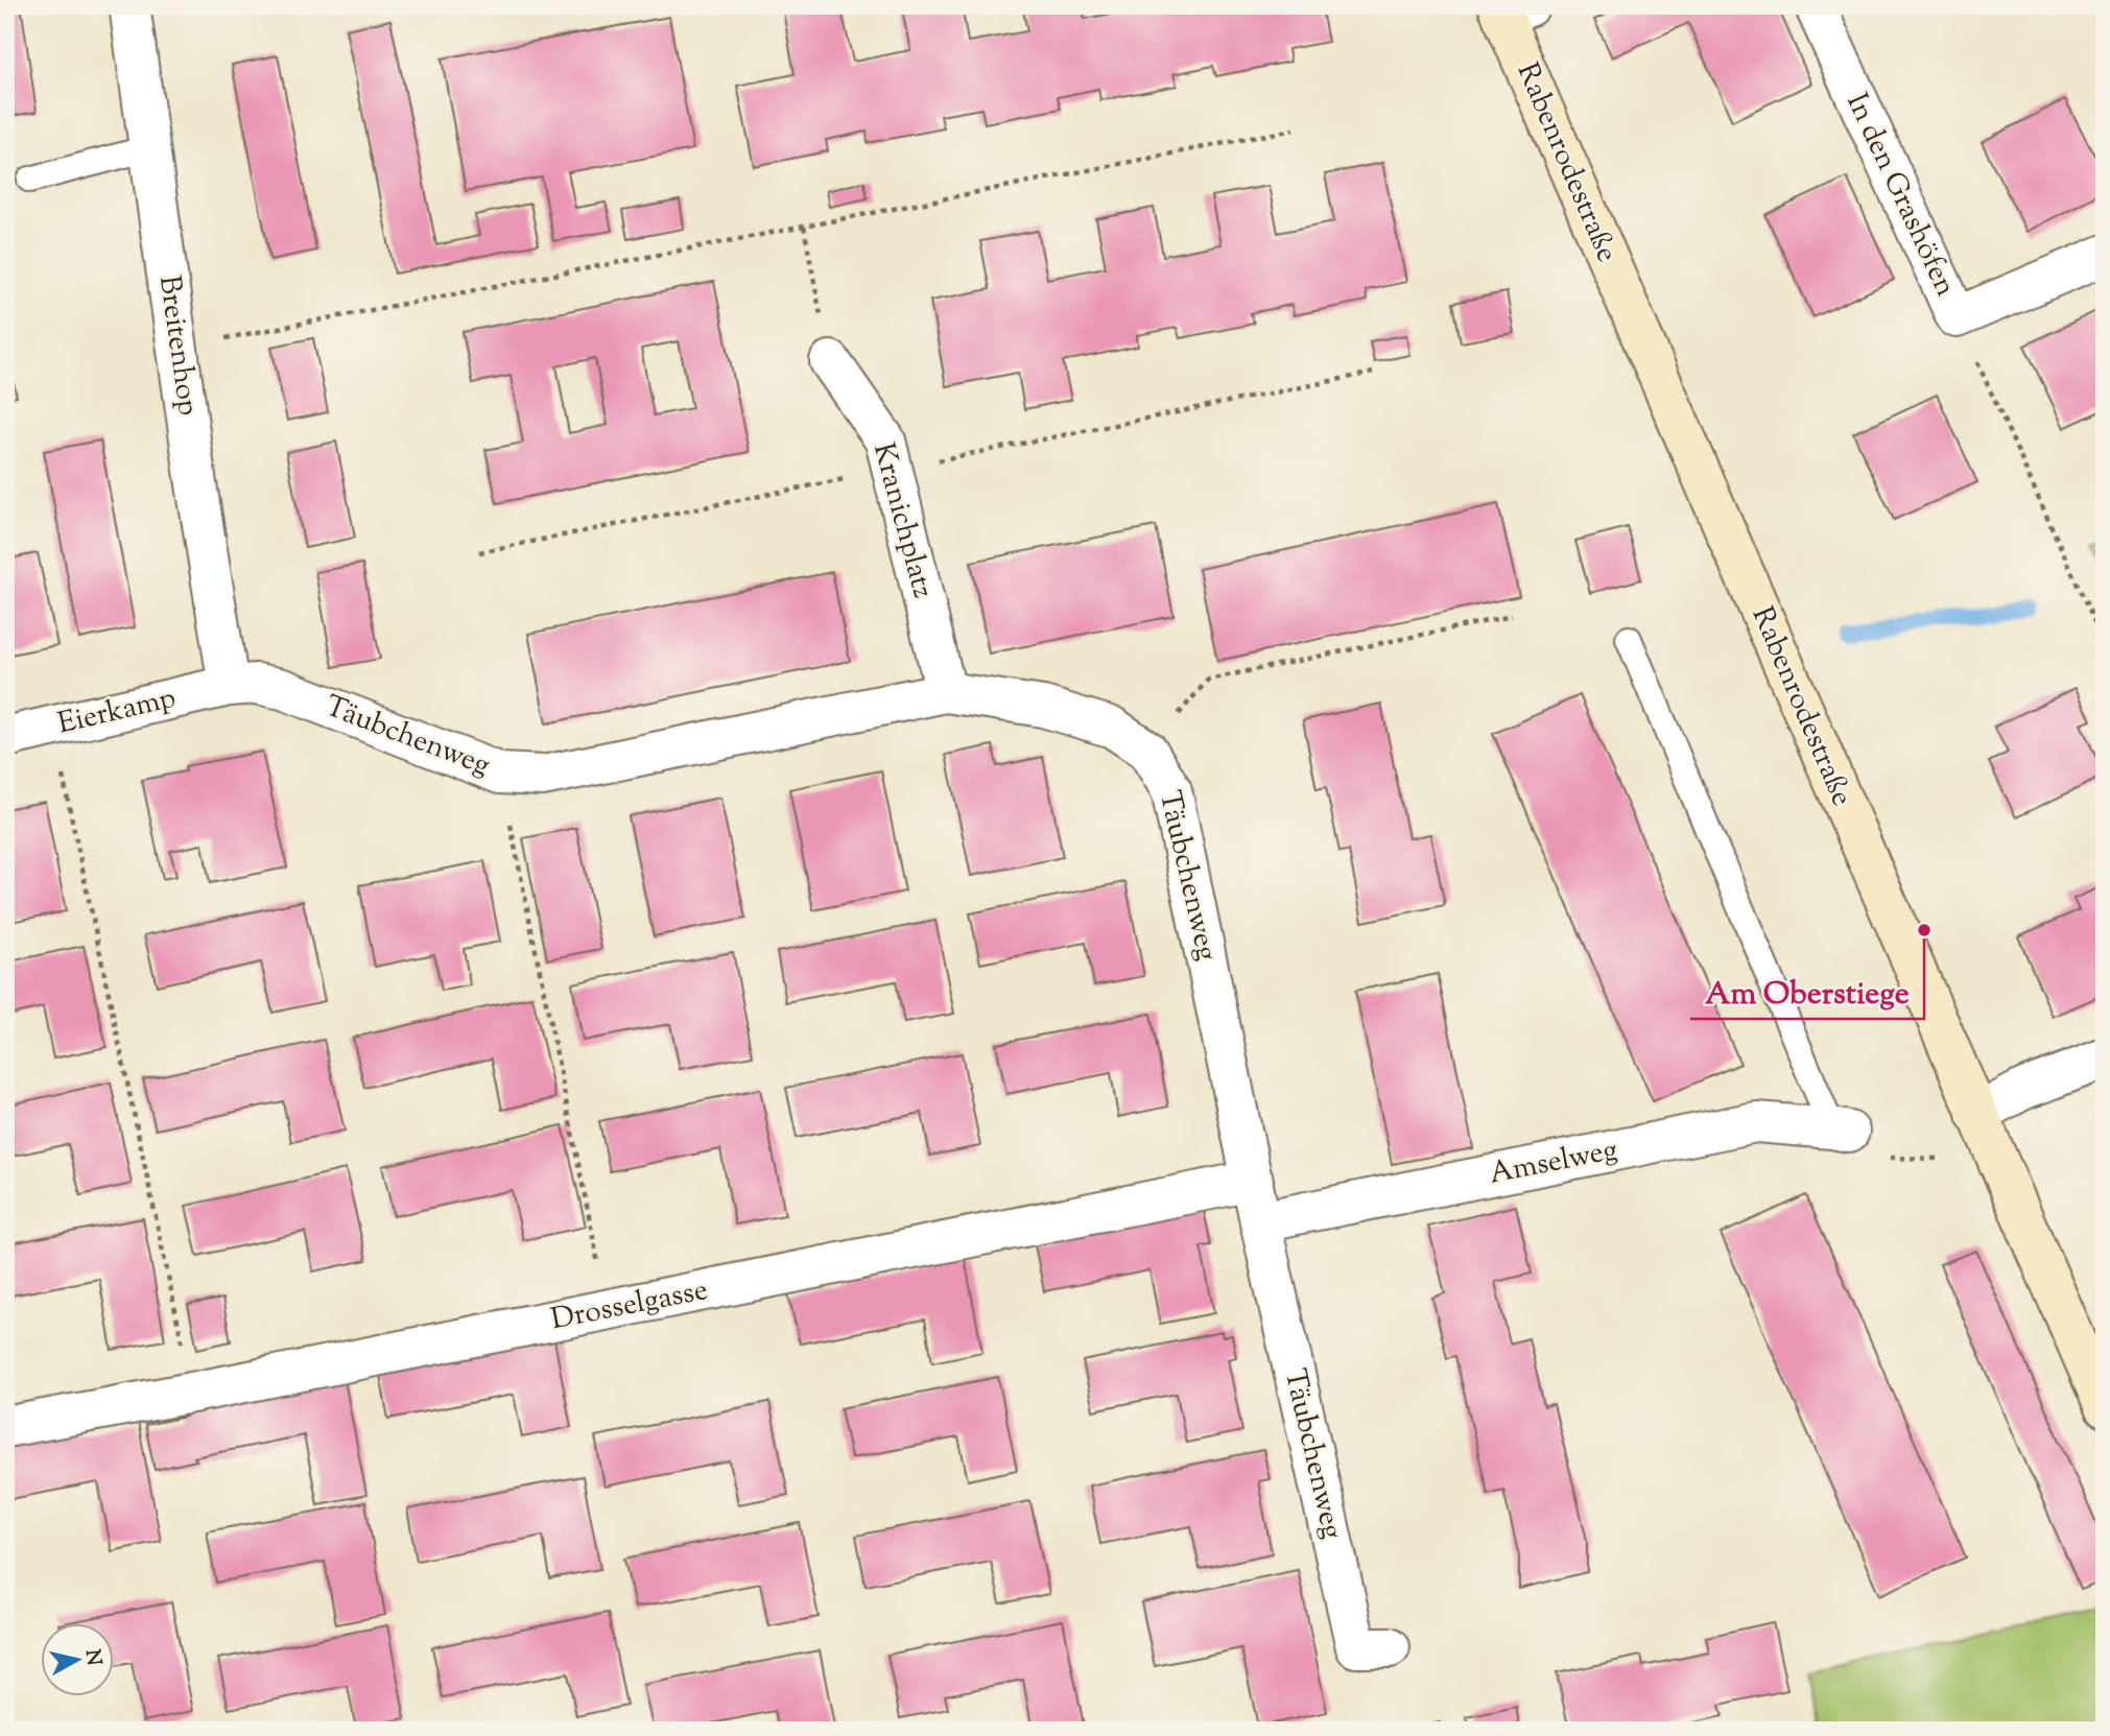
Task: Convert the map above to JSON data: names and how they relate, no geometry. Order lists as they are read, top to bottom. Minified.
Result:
{"streets":{"street":["Rabenrodestraße","In den Grashöfen","Breitenhop","Kranichplatz","Eierkamp","Täubchenweg","Amselweg","Drosselgasse"]},"crossings":[["Breitenhop","Eierkamp"],["Breitenhop","Täubchenweg"],["Kranichplatz","Täubchenweg"],["Eierkamp","Täubchenweg"],["Täubchenweg","Amselweg"],["Täubchenweg","Drosselgasse"]],"places":["Am Oberstiege"],"north":"right"}
